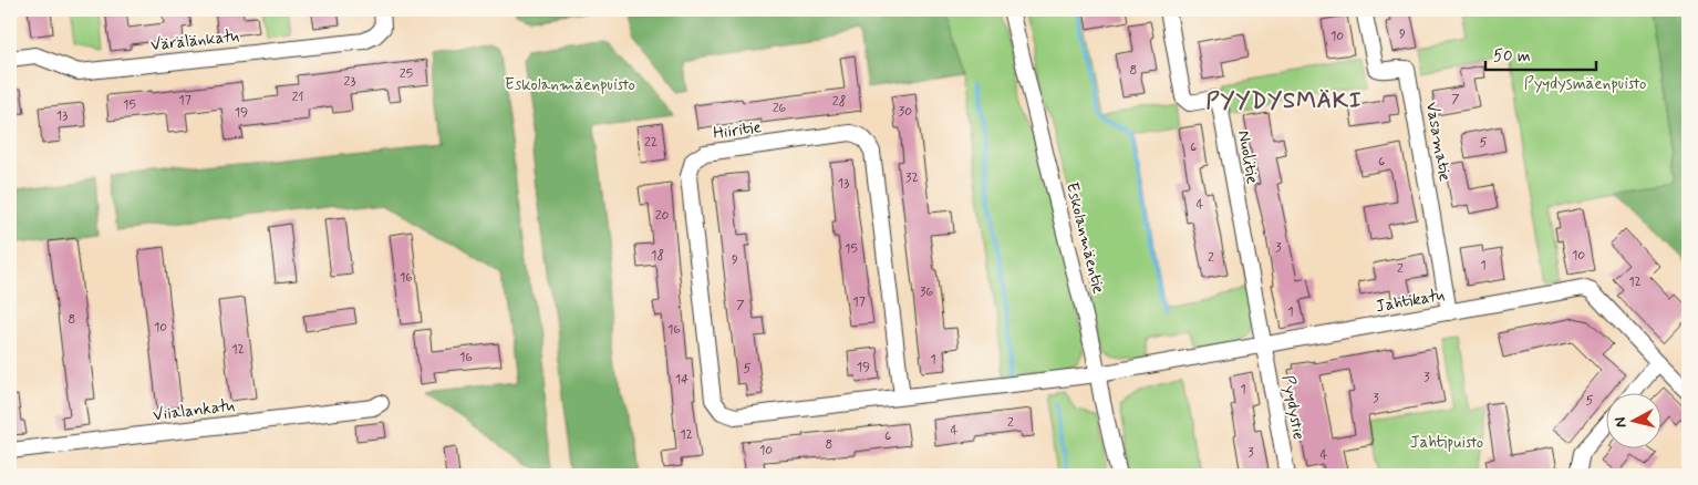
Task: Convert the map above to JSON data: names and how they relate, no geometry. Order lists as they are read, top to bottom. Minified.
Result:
{"streets":{"street":["Värälänkatu","Hiiritie","Vasamatie","Nuolitie","Eskolanmäentie","Jahtikatu","Pyydystie","Viialankatu"]},"crossings":[["Hiiritie","Eskolanmäentie"],["Hiiritie","Jahtikatu"],["Vasamatie","Jahtikatu"],["Nuolitie","Jahtikatu"],["Nuolitie","Pyydystie"],["Eskolanmäentie","Jahtikatu"],["Jahtikatu","Pyydystie"]],"districts":["PYYDYSMÄKI"],"parks":["Pyydysmäenpuisto","Eskolanmäenpuisto","Jahtipuisto"],"house_numbers":["9","10","8","25","23","21","7","17","28","15","26","30","19","13","22","5","6","6","32","13","4","20","3","15","18","10","2","9","1","2","16","12","36","17","7","1","8","10","16","12","16","1","19","5","3","14","1","3","5","2","4","12","6","8","10","3","4"],"scale_bar":"50 m","north":"left"}
